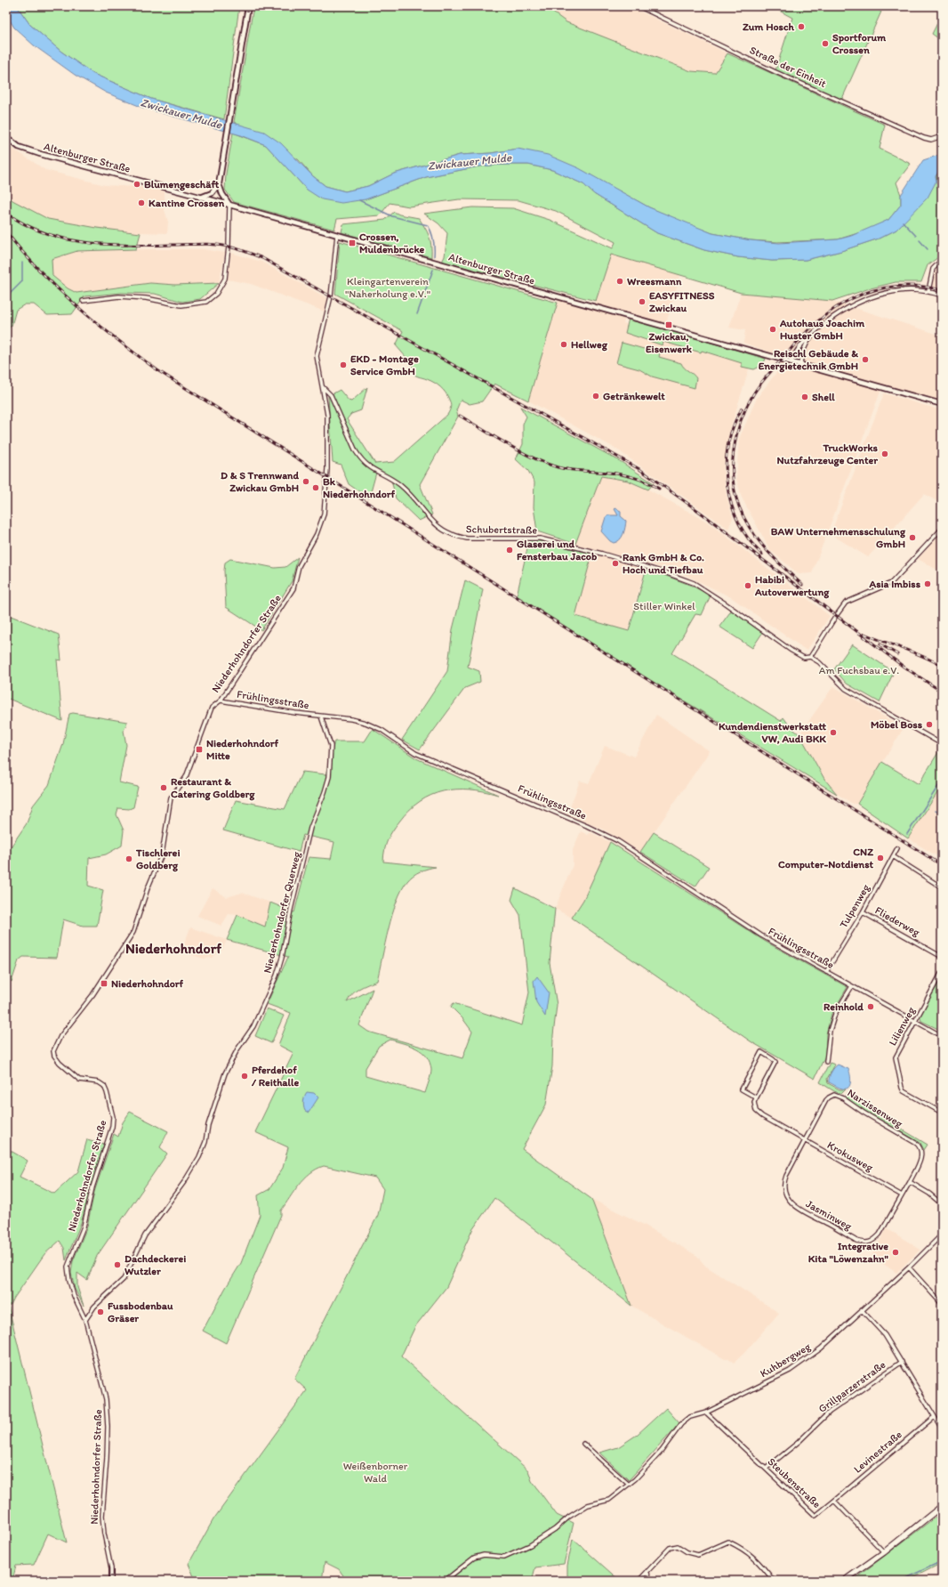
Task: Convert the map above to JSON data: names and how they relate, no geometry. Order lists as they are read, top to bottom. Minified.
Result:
{"streets":{"street":["Straße der Einheit","Altenburger Straße","Schubertstraße","Niederhohndorfer Straße","Frühlingsstraße","Tulpenweg","Niederhohndorfer Querweg","Fliederweg","Lilienweg","Narzissenweg","Krokusweg","Jasminweg","Kuhbergweg","Grillparzerstraße","Levinestraße","Steubenstraße"]},"crossings":[["Altenburger Straße","Niederhohndorfer Straße"],["Schubertstraße","Niederhohndorfer Straße"],["Niederhohndorfer Straße","Frühlingsstraße"],["Niederhohndorfer Straße","Niederhohndorfer Querweg"],["Frühlingsstraße","Tulpenweg"],["Frühlingsstraße","Niederhohndorfer Querweg"],["Frühlingsstraße","Lilienweg"],["Tulpenweg","Fliederweg"],["Narzissenweg","Krokusweg"],["Narzissenweg","Jasminweg"],["Krokusweg","Jasminweg"],["Kuhbergweg","Steubenstraße"],["Grillparzerstraße","Steubenstraße"],["Levinestraße","Steubenstraße"]],"districts":["Niederhohndorf"],"water":["Zwickauer Mulde"],"parks":["Kleingartenverein \"Naherholung e.V.\"","Stiller Winkel","Am Fuchsbau e.V.","Weißenborner Wald"],"places":{"other":["Zum Hosch","Sportforum Crossen","Blumengeschäft","Kantine Crossen","Wreesmann","EASYFITNESS Zwickau","Autohaus Joachim Huster GmbH","Hellweg","Reischl Gebäude & Energietechnik GmbH","EKD - Montage Service GmbH","Getränkewelt","Shell","TruckWorks Nutzfahrzeuge Center","D & S Trennwand Zwickau GmbH","Bk Niederhohndorf","BAW Unternehmensschulung GmbH","Glaserei und Fensterbau Jacob","Rank GmbH & Co. Hoch und Tiefbau","Asia Imbiss","Habibi Autoverwertung","Möbel Boss","Kundendienstwerkstatt VW, Audi BKK","Restaurant & Catering Goldberg","CNZ Computer-Notdienst","Tischlerei Goldberg","Reinhold","Pferdehof / Reithalle","Integrative Kita \"Löwenzahn\"","Dachdeckerei Wutzler","Fussbodenbau Gräser"],"transit":["Crossen, Muldenbrücke","Zwickau, Eisenwerk","Niederhohndorf Mitte","Niederhohndorf"]}}
